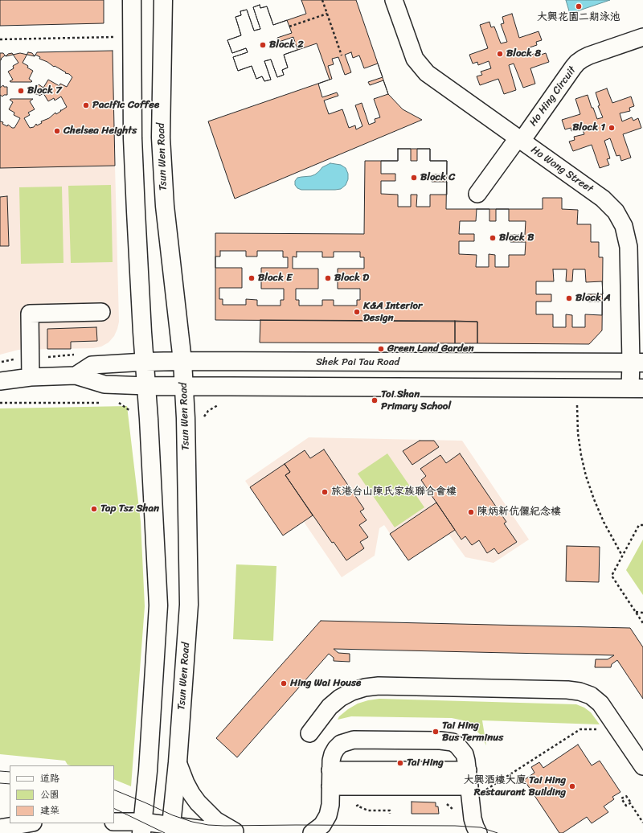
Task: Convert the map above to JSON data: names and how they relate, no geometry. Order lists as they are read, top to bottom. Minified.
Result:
{"streets":{"main road":["Tsun Wen Road","Shek Pai Tau Road"],"street":["Ho Hing Circuit","Ho Wong Street"]},"crossings":[["Ho Hing Circuit","Ho Wong Street"],["Tsun Wen Road","Shek Pai Tau Road"],["Ho Wong Street","Shek Pai Tau Road"]],"places":["大興花園二期泳池","Block 2","Block 8","Block 7","Pacific Coffee","Block 1","Chelsea Heights","Block C","Block B","Block E","Block D","Block A","K&A Interior Design","Green Land Garden","Toi Shan Primary School","旅港台山陳氏家族聯合會樓","Tap Tsz Shan","陳炳新伉儷紀念樓","Hing Wai House","Tai Hing Bus Terminus","Tai Hing","大興酒樓大廈 Tai Hing Restaurant Building"],"legend":["道路","公園","建築"]}
